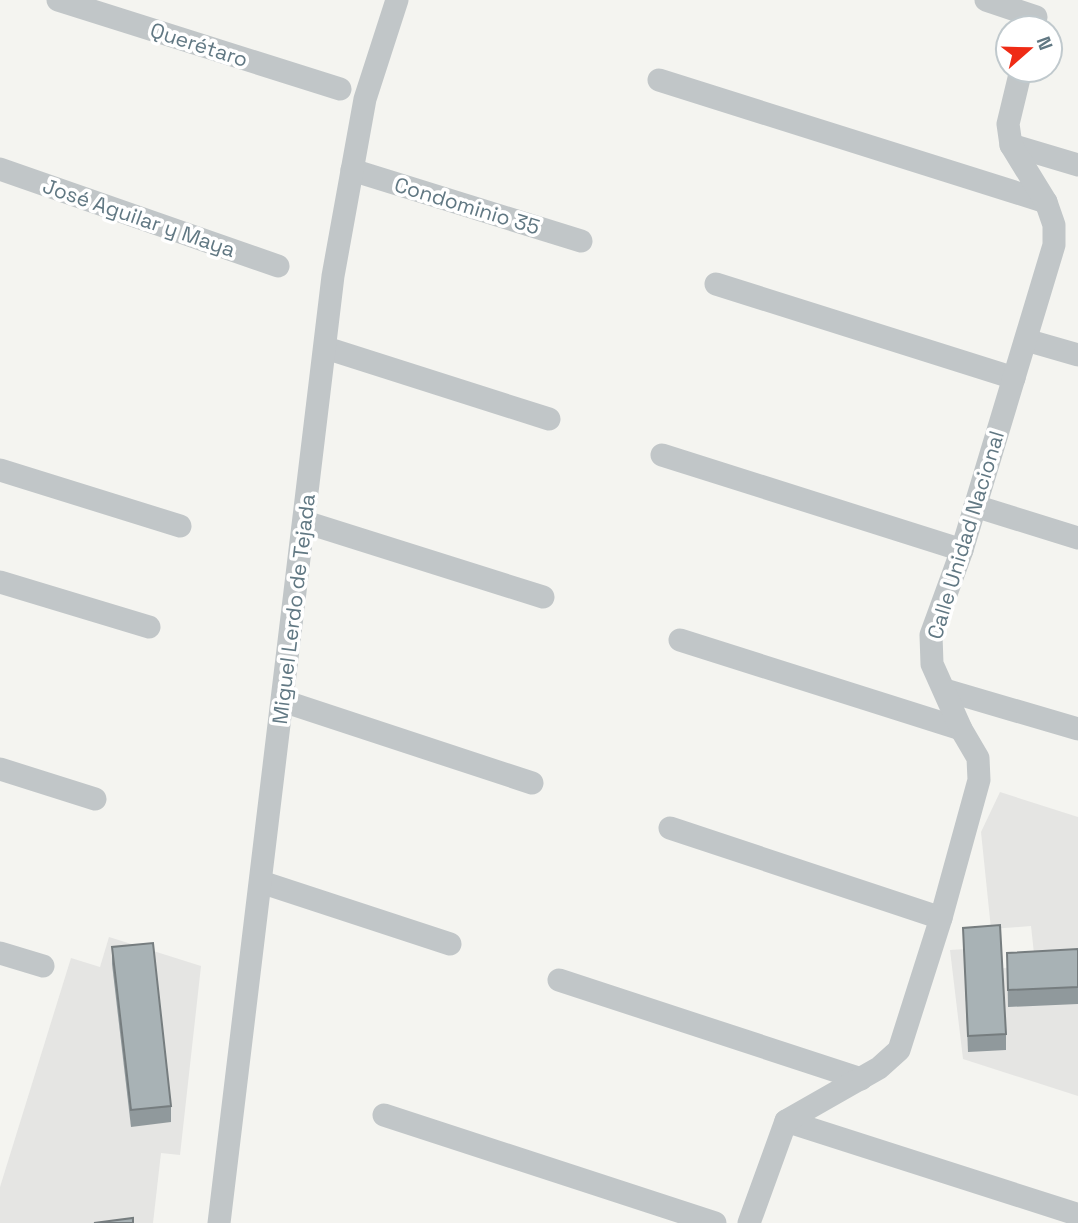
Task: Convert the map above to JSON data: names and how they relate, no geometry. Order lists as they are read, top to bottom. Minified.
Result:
{"streets":{"street":["Querétaro","Condominio 35","José Aguilar y Maya","Calle Unidad Nacional","Miguel Lerdo de Tejada"]},"crossings":[["Condominio 35","Miguel Lerdo de Tejada"]],"north":"right"}
